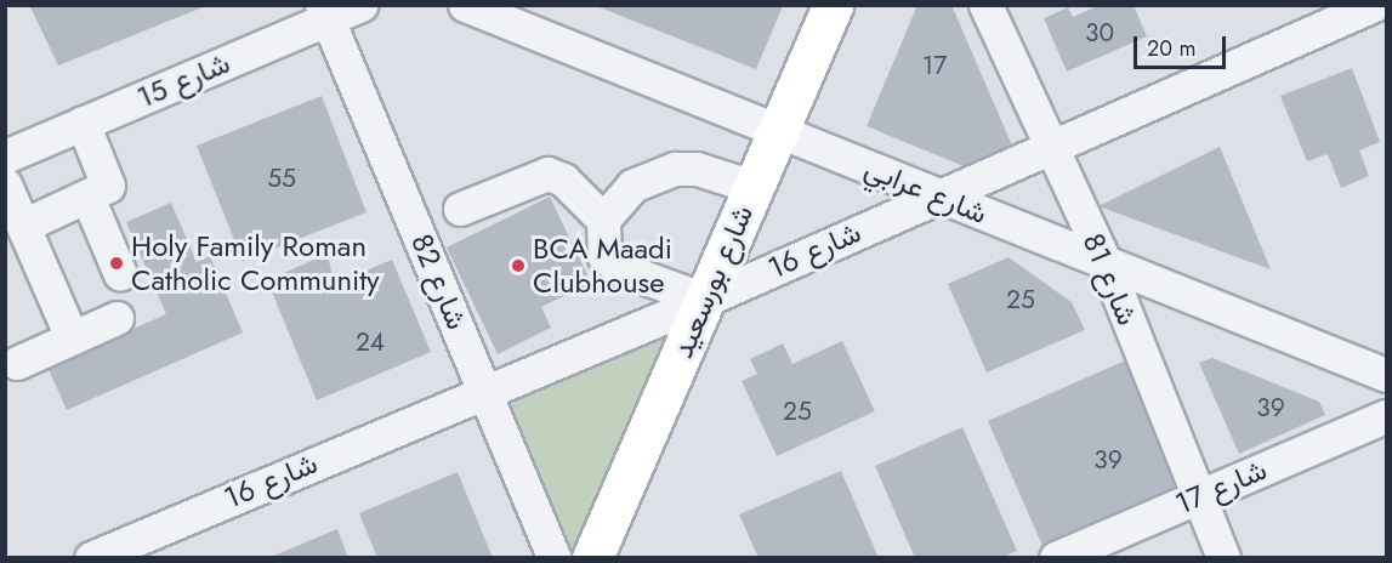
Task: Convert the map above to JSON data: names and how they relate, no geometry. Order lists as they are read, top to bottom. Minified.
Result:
{"streets":{"main road":["شارع بورسعيد"],"street":["شارع 15","شارع عرابي","شارع 16","شارع 81","شارع 82","شارع 17"]},"crossings":[["شارع 15","شارع 82"],["شارع عرابي","شارع 16"],["شارع عرابي","شارع 81"],["شارع عرابي","شارع بورسعيد"],["شارع 16","شارع 81"],["شارع 16","شارع 82"],["شارع 16","شارع بورسعيد"],["شارع 81","شارع 17"]],"places":["Holy Family Roman Catholic Community","BCA Maadi Clubhouse"],"house_numbers":["30","17","55","25","24","39","25","39"],"scale_bar":"20 m"}
